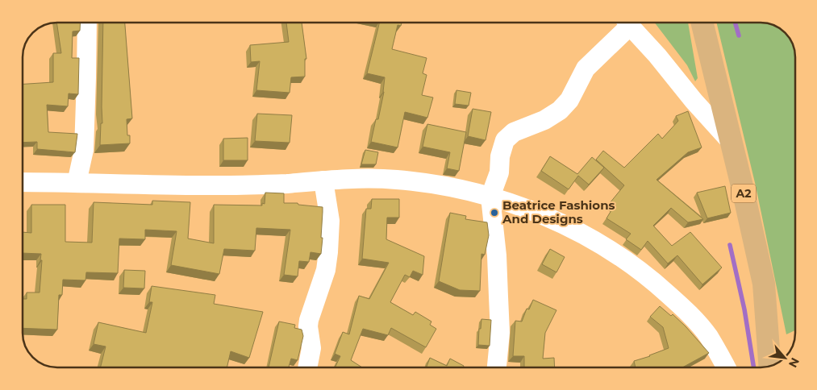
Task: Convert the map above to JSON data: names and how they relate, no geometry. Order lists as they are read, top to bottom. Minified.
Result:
{"streets":{"main road":["A2"]},"places":["Beatrice Fashions And Designs"],"north":"bottom right"}
